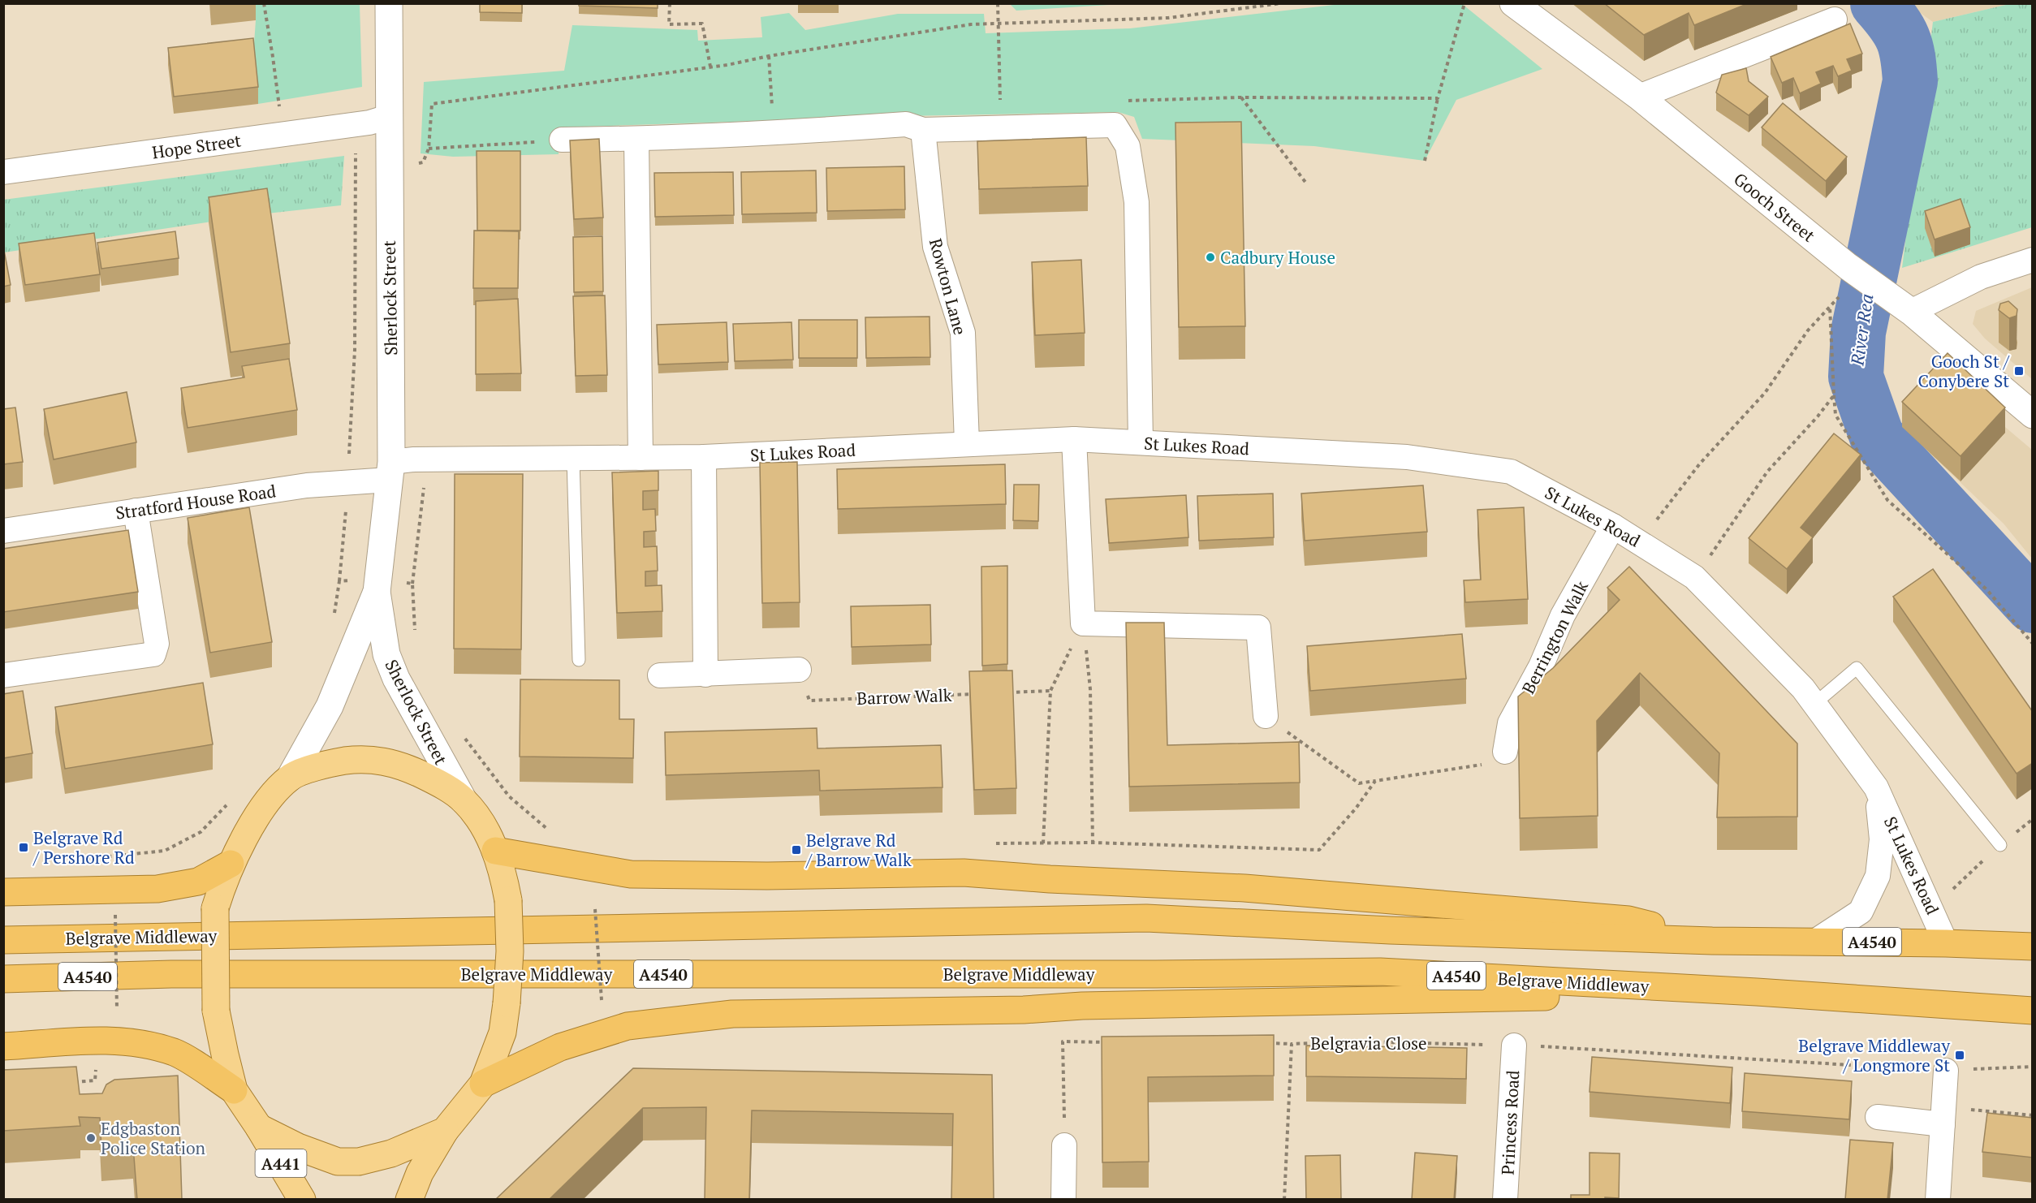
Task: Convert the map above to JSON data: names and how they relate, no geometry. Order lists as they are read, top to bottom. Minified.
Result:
{"streets":{"highway":["Belgrave Middleway","A4540"],"main road":["A441"],"street":["Hope Street","Gooch Street","Rowton Lane","Sherlock Street","St Lukes Road","Stratford House Road","Berrington Walk","Princess Road"],"path":["Barrow Walk","Belgravia Close"]},"crossings":[["Hope Street","Sherlock Street"],["Rowton Lane","St Lukes Road"],["Sherlock Street","St Lukes Road"],["Sherlock Street","Stratford House Road"],["St Lukes Road","Stratford House Road"],["St Lukes Road","Berrington Walk"],["St Lukes Road","Belgrave Middleway"],["Belgravia Close","Princess Road"]],"water":["River Rea"],"places":{"other":["Cadbury House","Edgbaston Police Station"],"transit":["Gooch St / Conybere St","Belgrave Rd / Pershore Rd","Belgrave Rd / Barrow Walk","Belgrave Middleway / Longmore St"]}}
